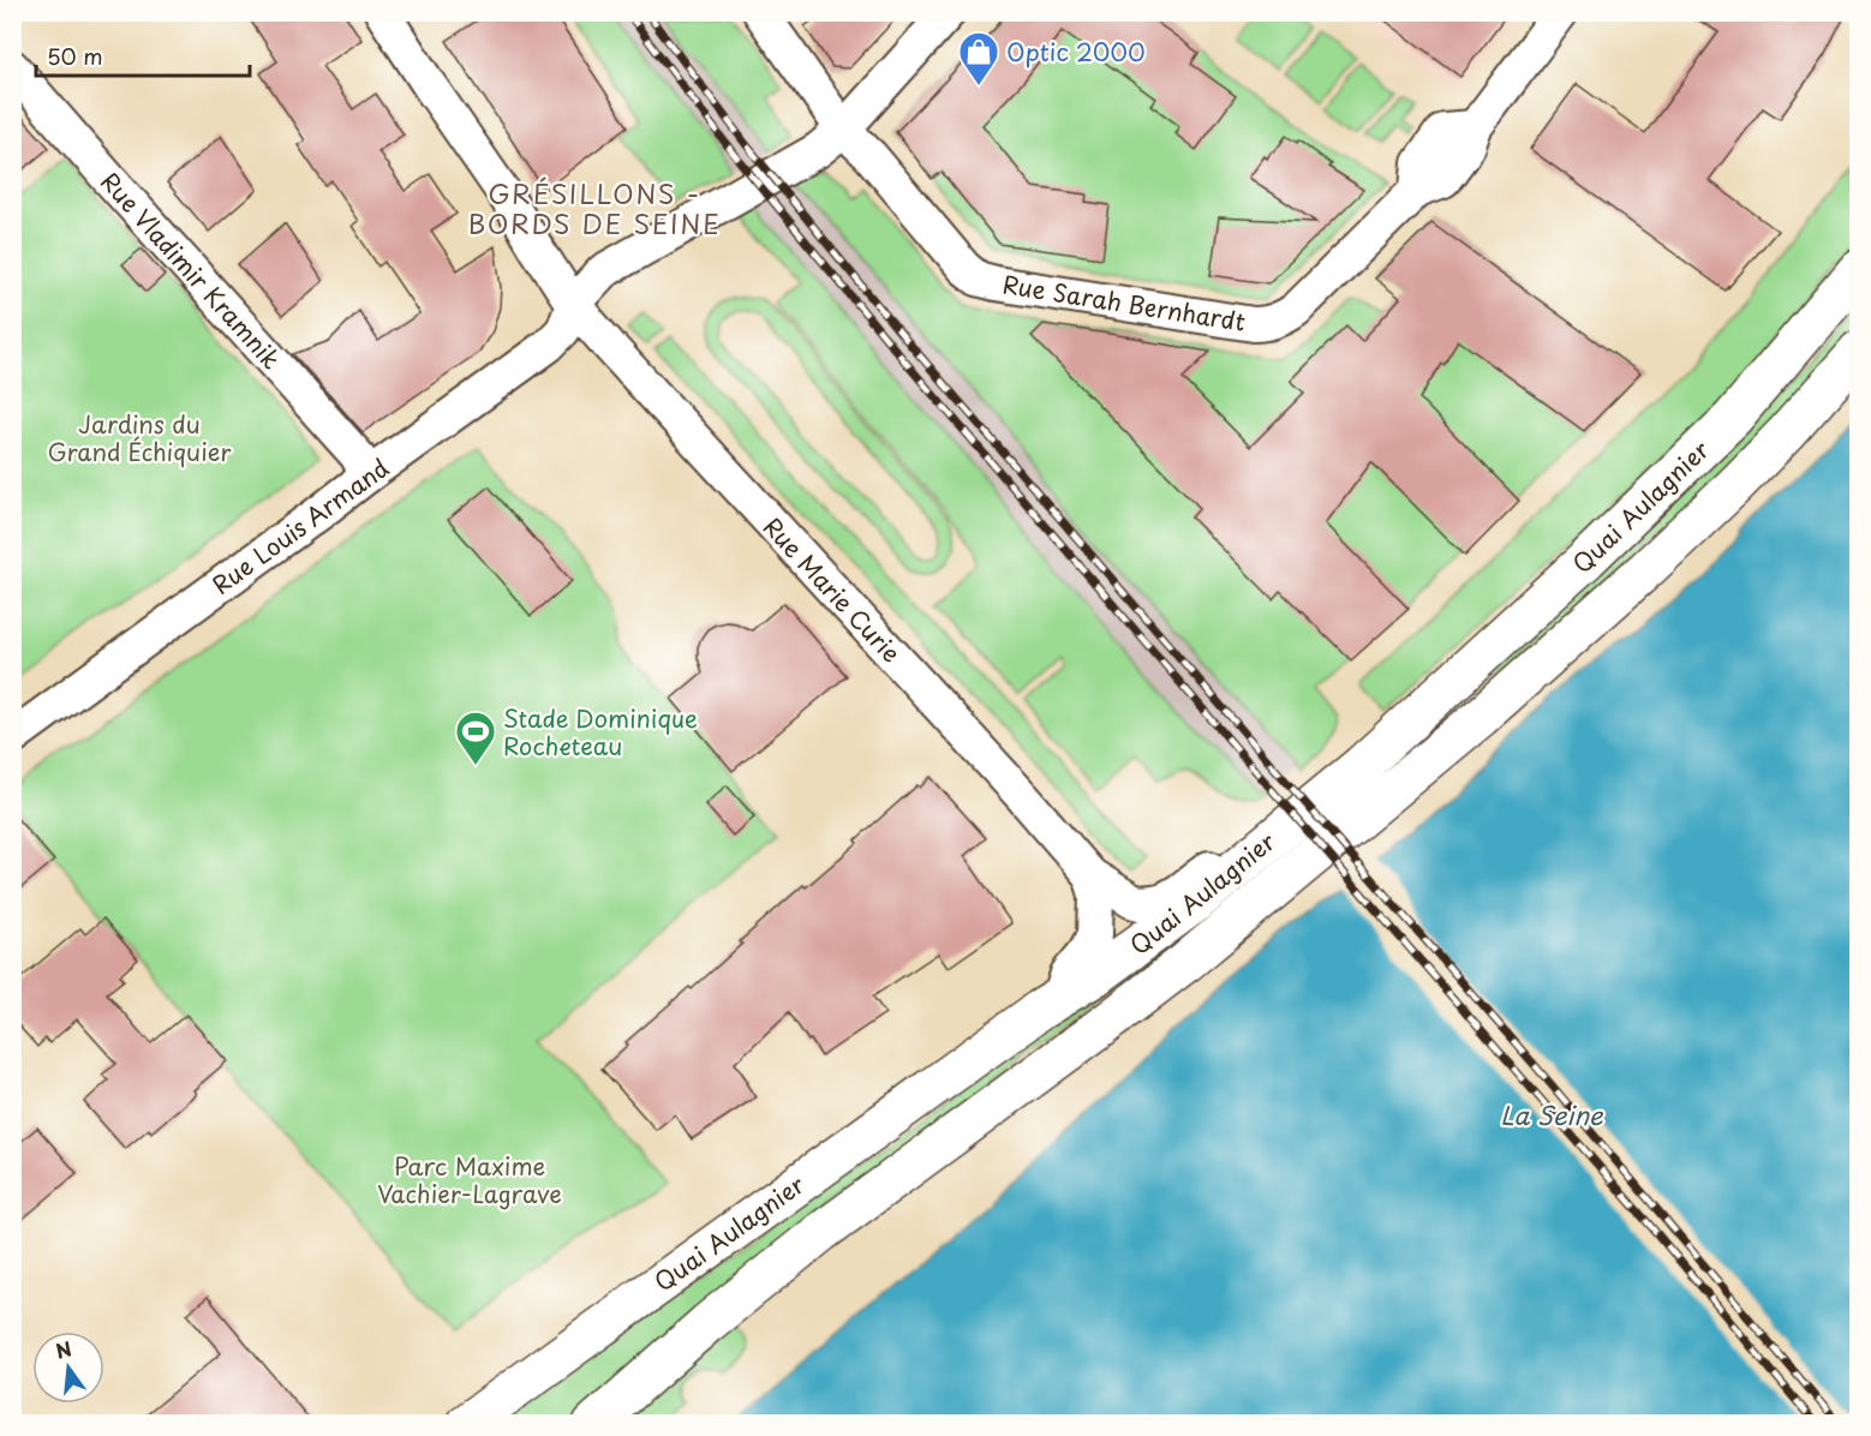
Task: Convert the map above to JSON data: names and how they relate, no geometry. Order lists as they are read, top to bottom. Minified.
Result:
{"streets":{"main road":["Quai Aulagnier"],"street":["Rue Vladimir Kramnik","Rue Sarah Bernhardt","Rue Louis Armand","Rue Marie Curie"]},"crossings":[["Rue Vladimir Kramnik","Rue Louis Armand"],["Rue Sarah Bernhardt","Rue Louis Armand"],["Quai Aulagnier","Rue Marie Curie"],["Rue Louis Armand","Rue Marie Curie"]],"districts":["GRÉSILLONS - BORDS DE SEINE"],"water":["La Seine"],"parks":["Jardins du Grand Échiquier","Parc Maxime Vachier-Lagrave"],"places":{"shop":["Optic 2000"],"sports":["Stade Dominique Rocheteau"]},"scale_bar":"50 m","north":"top"}
